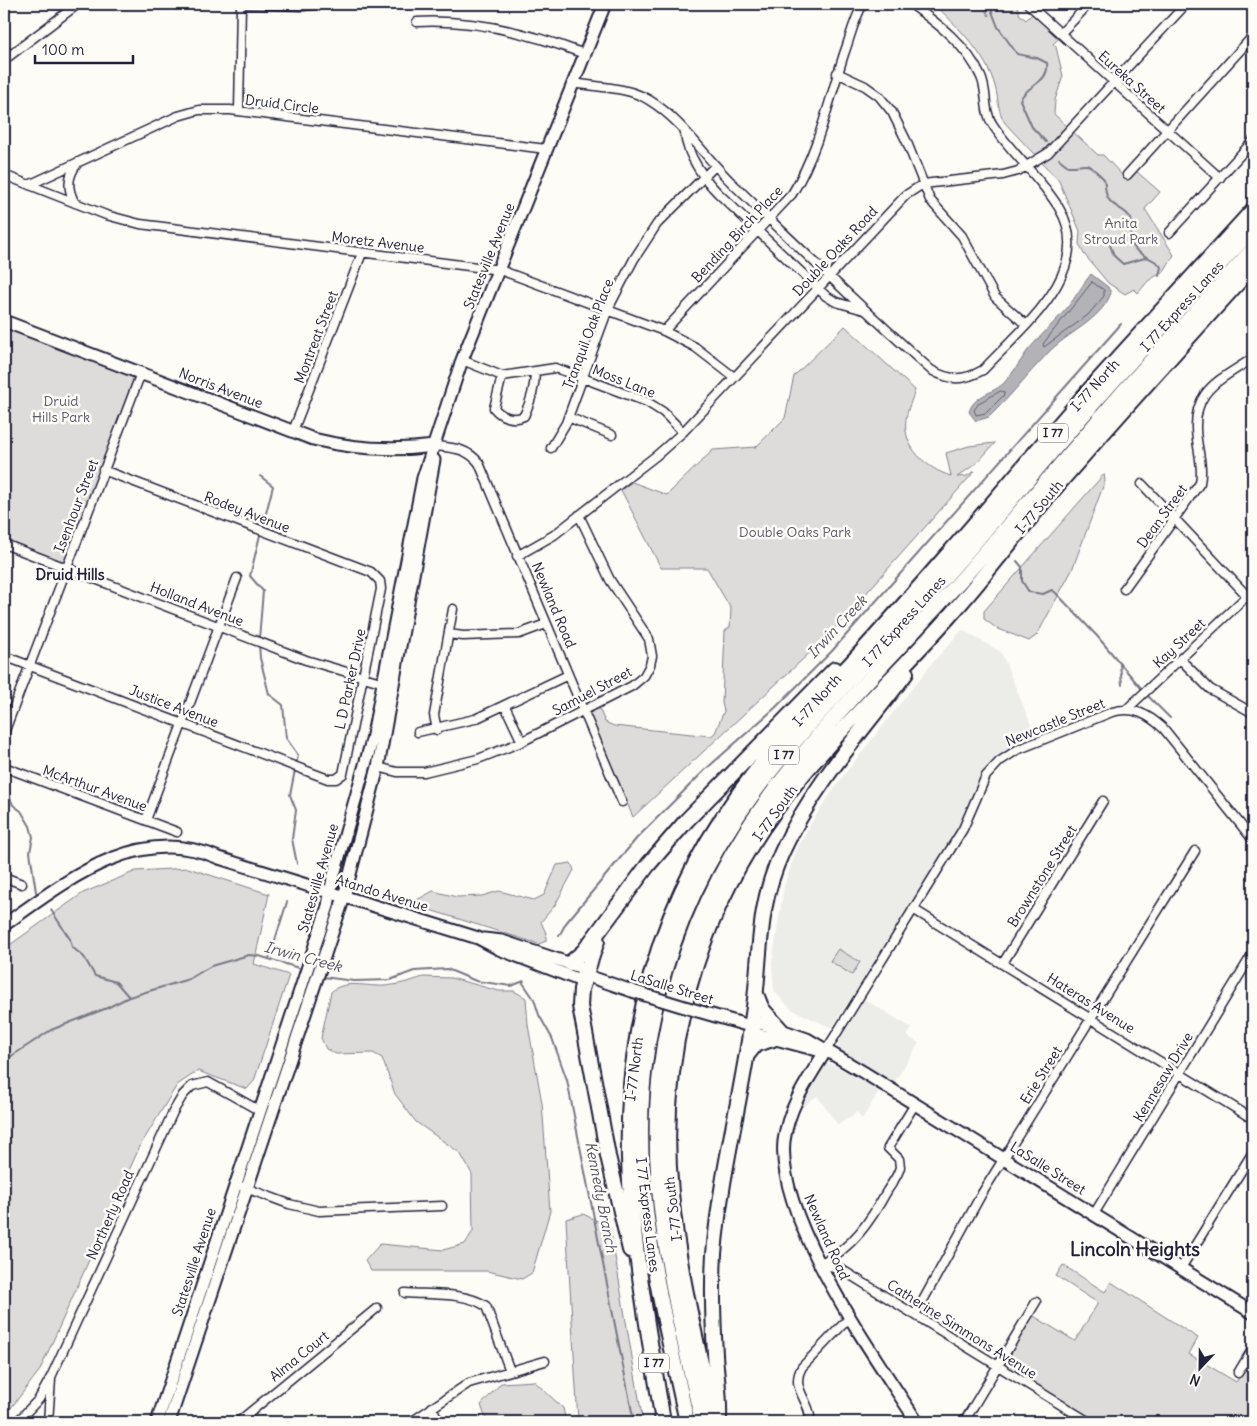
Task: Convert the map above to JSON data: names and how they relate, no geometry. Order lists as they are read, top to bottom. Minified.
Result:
{"streets":{"highway":["I 77 Express Lanes","I-77 North","I 77","I-77 South"],"main road":["Statesville Avenue","Norris Avenue","Newland Road","Atando Avenue","LaSalle Street"],"street":["Eureka Street","Druid Circle","Bending Birch Place","Moretz Avenue","Double Oaks Road","Tranquil Oak Place","Montreat Street","Moss Lane","Isenhour Street","Rodey Avenue","Dean Street","Holland Avenue","Kay Street","L D Parker Drive","Samuel Street","Justice Avenue","Newcastle Street","McArthur Avenue","Brownstone Street","Hateras Avenue","Erie Street","Kennesaw Drive","Northerly Road","Catherine Simmons Avenue","Alma Court"]},"crossings":[["Eureka Street","Double Oaks Road"],["Druid Circle","Moretz Avenue"],["Druid Circle","Statesville Avenue"],["Bending Birch Place","Moretz Avenue"],["Moretz Avenue","Double Oaks Road"],["Moretz Avenue","Statesville Avenue"],["Moretz Avenue","Tranquil Oak Place"],["Moretz Avenue","Montreat Street"],["Double Oaks Road","Moss Lane"],["Double Oaks Road","Newland Road"],["Double Oaks Road","Samuel Street"],["Statesville Avenue","Norris Avenue"],["Statesville Avenue","Holland Avenue"],["Statesville Avenue","Newland Road"],["Statesville Avenue","Samuel Street"],["Statesville Avenue","Atando Avenue"],["Statesville Avenue","Northerly Road"],["Tranquil Oak Place","Moss Lane"],["Montreat Street","Norris Avenue"],["Norris Avenue","Isenhour Street"],["Norris Avenue","Newland Road"],["Isenhour Street","Rodey Avenue"],["Isenhour Street","Holland Avenue"],["Isenhour Street","Justice Avenue"],["Rodey Avenue","L D Parker Drive"],["Holland Avenue","L D Parker Drive"],["Newland Road","Samuel Street"],["Newland Road","Newcastle Street"],["Newland Road","LaSalle Street"],["Newland Road","Catherine Simmons Avenue"],["Kay Street","Newcastle Street"],["L D Parker Drive","Justice Avenue"],["Newcastle Street","LaSalle Street"],["Newcastle Street","Hateras Avenue"],["Brownstone Street","Hateras Avenue"],["Atando Avenue","LaSalle Street"],["LaSalle Street","Erie Street"],["LaSalle Street","Kennesaw Drive"],["Hateras Avenue","Erie Street"],["Hateras Avenue","Kennesaw Drive"],["Erie Street","Catherine Simmons Avenue"]],"districts":["Druid Hills","Lincoln Heights"],"water":["Irwin Creek","Kennedy Branch"],"parks":["Anita Stroud Park","Druid Hills Park","Double Oaks Park"],"scale_bar":"100 m","north":"bottom"}
